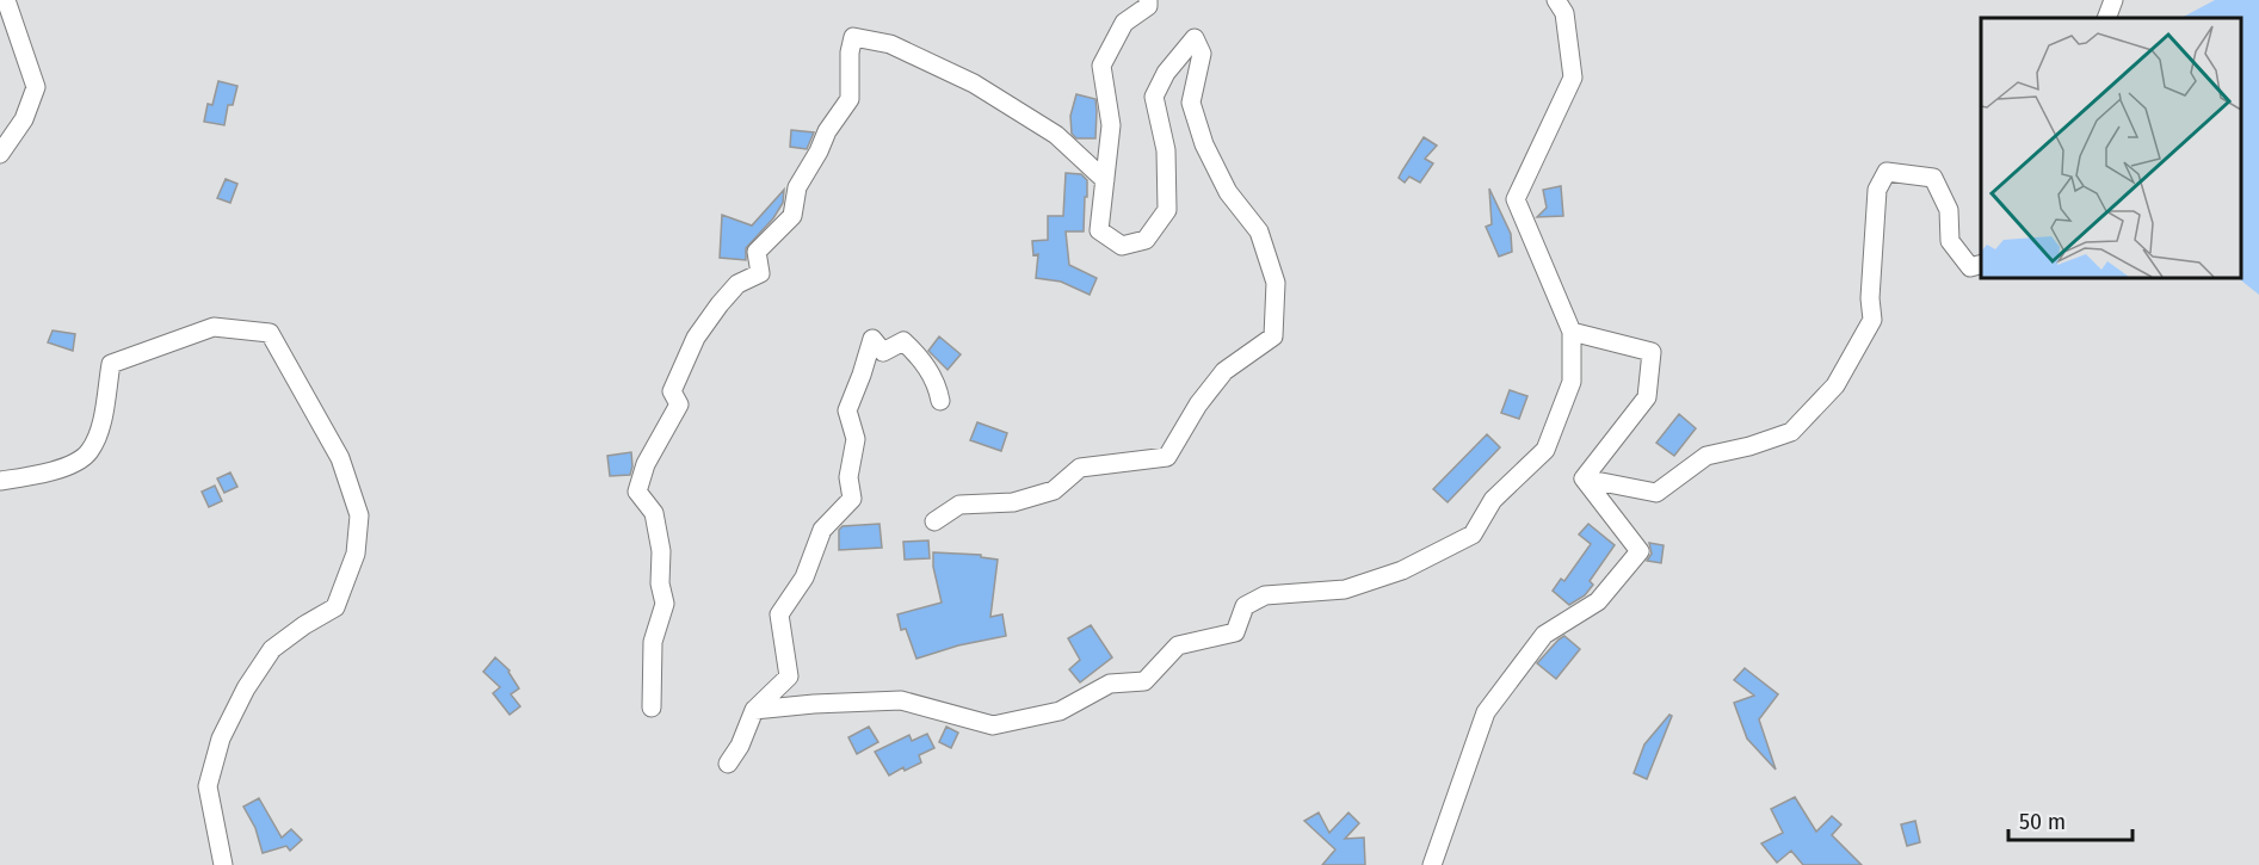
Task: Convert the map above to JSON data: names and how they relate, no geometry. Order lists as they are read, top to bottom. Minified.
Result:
{"scale_bar":"50 m"}
